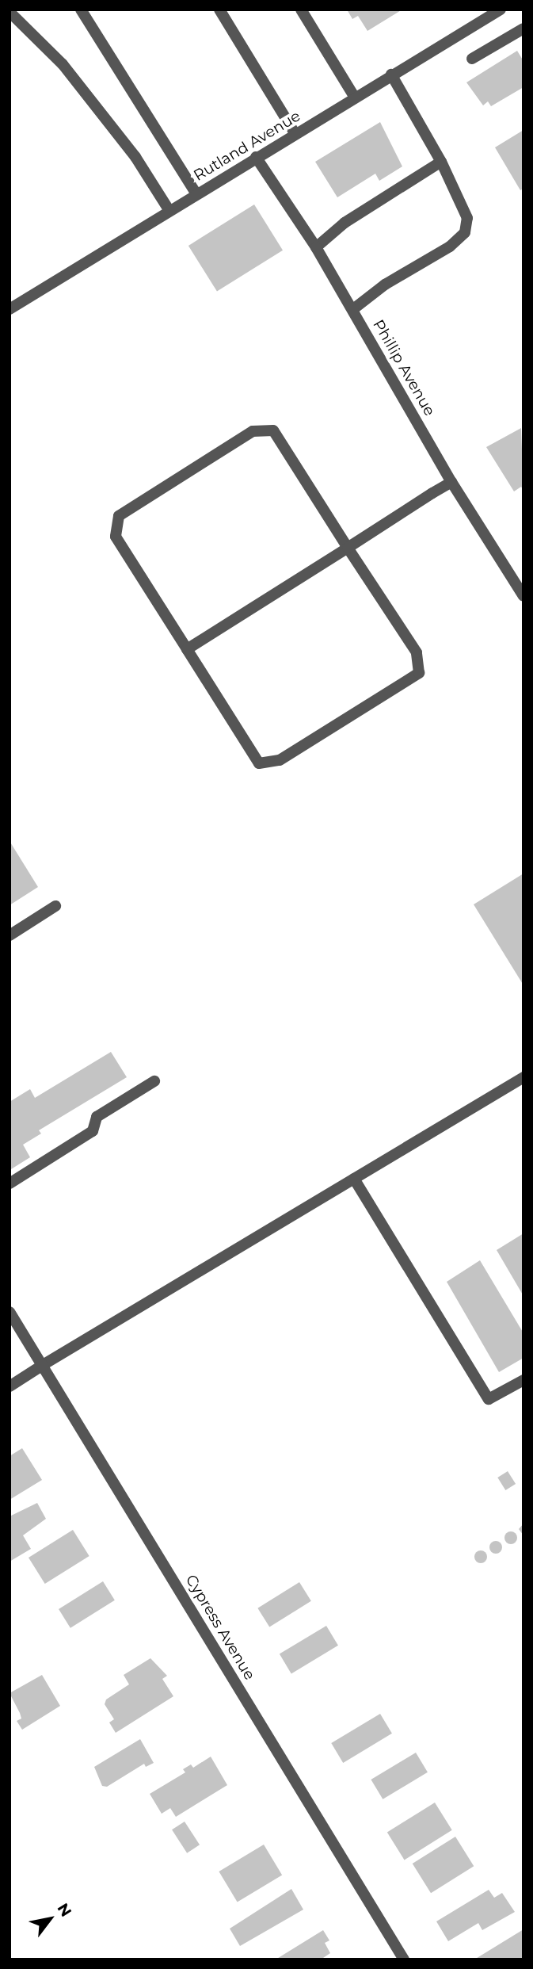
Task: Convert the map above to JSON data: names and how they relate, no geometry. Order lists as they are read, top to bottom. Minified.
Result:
{"streets":{"street":["Rutland Avenue","Phillip Avenue","Cypress Avenue"]},"crossings":[["Rutland Avenue","Phillip Avenue"]],"north":"top right"}
